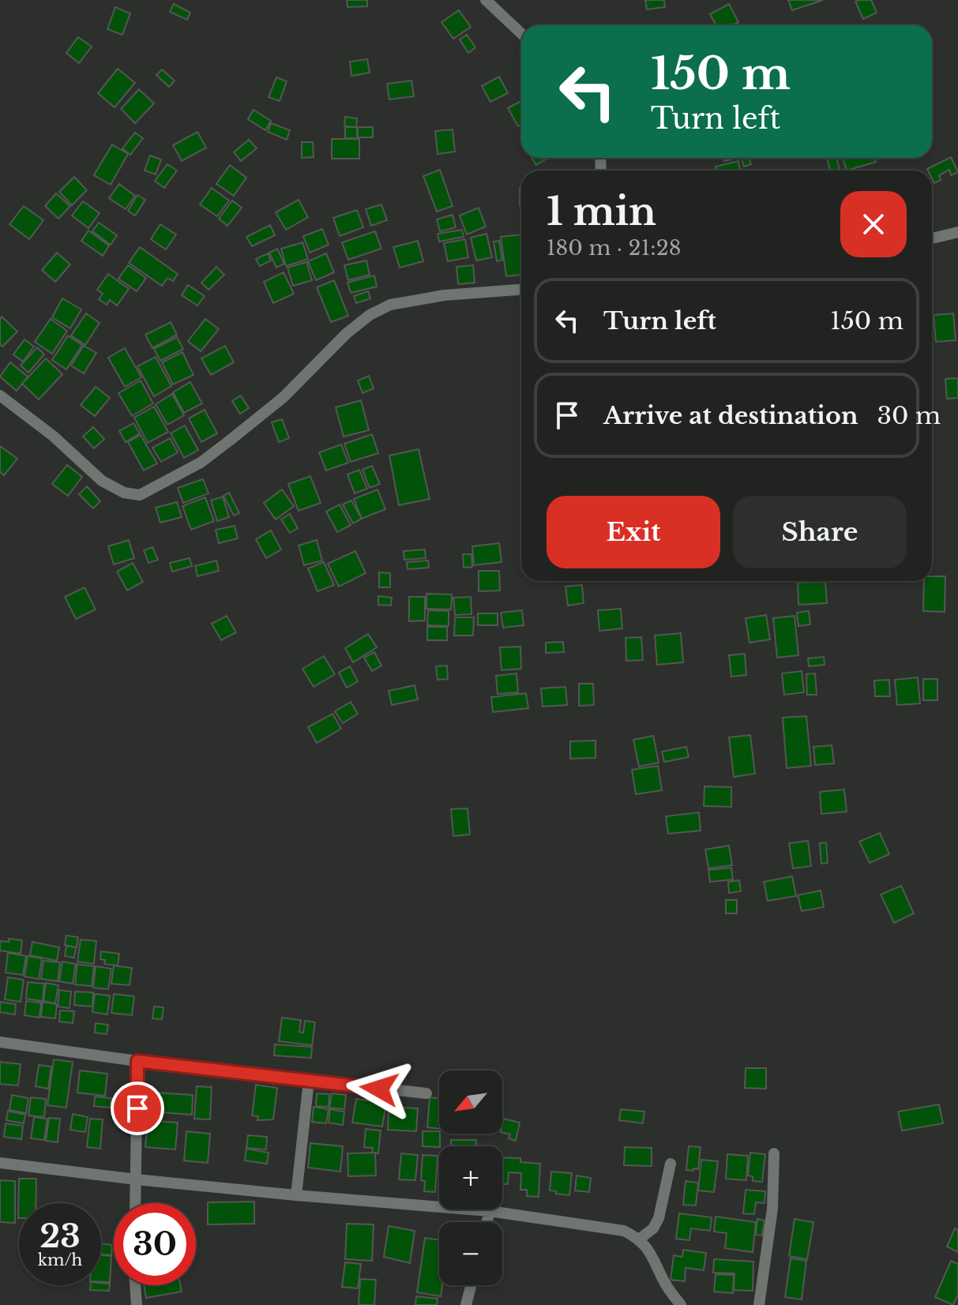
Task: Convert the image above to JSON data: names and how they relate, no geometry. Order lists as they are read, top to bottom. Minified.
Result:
{"north":"bottom left","page":{"turn":["150 m","Turn left"],"heading":["1 min","180 m · 21:28"],"list":[{"name":"Turn left","value":"150 m"},{"name":"Arrive at destination","value":"30 m"}],"buttons":["Exit","Share"],"map_buttons":["+","−"],"speed":"23 km/h","limit":"30"}}
